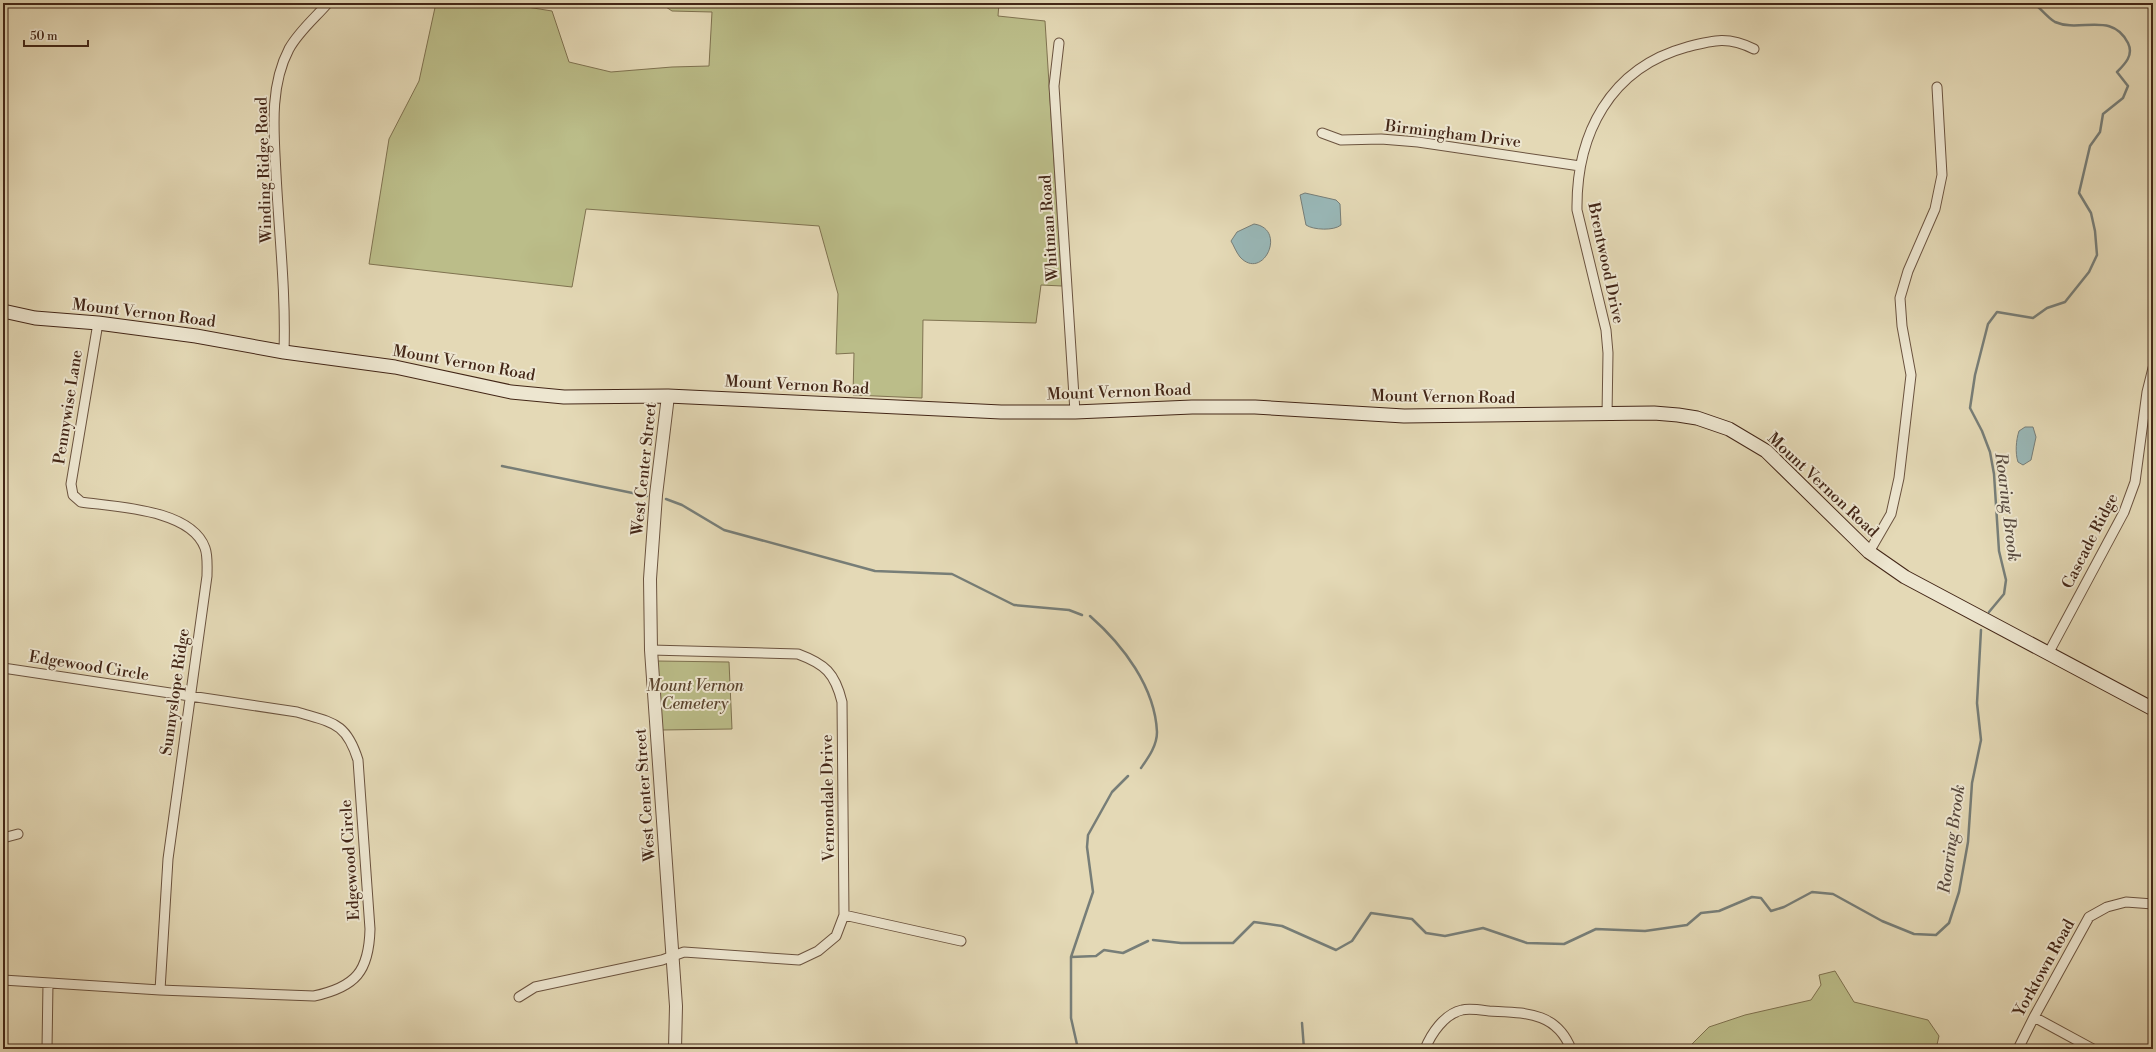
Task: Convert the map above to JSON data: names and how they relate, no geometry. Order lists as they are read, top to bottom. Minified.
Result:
{"streets":{"main road":["Mount Vernon Road"],"street":["Birmingham Drive","Winding Ridge Road","Whitman Road","Brentwood Drive","Pennywise Lane","West Center Street","Cascade Ridge","Edgewood Circle","Sunnyslope Ridge","Vernondale Drive","Yorktown Road"]},"crossings":[["Birmingham Drive","Brentwood Drive"],["Winding Ridge Road","Mount Vernon Road"],["Whitman Road","Mount Vernon Road"],["Brentwood Drive","Mount Vernon Road"],["Mount Vernon Road","Pennywise Lane"],["Mount Vernon Road","West Center Street"],["Mount Vernon Road","Cascade Ridge"],["Pennywise Lane","Sunnyslope Ridge"],["West Center Street","Vernondale Drive"],["Edgewood Circle","Sunnyslope Ridge"]],"water":["Roaring Brook"],"parks":["Mount Vernon Cemetery"],"scale_bar":"50 m"}
